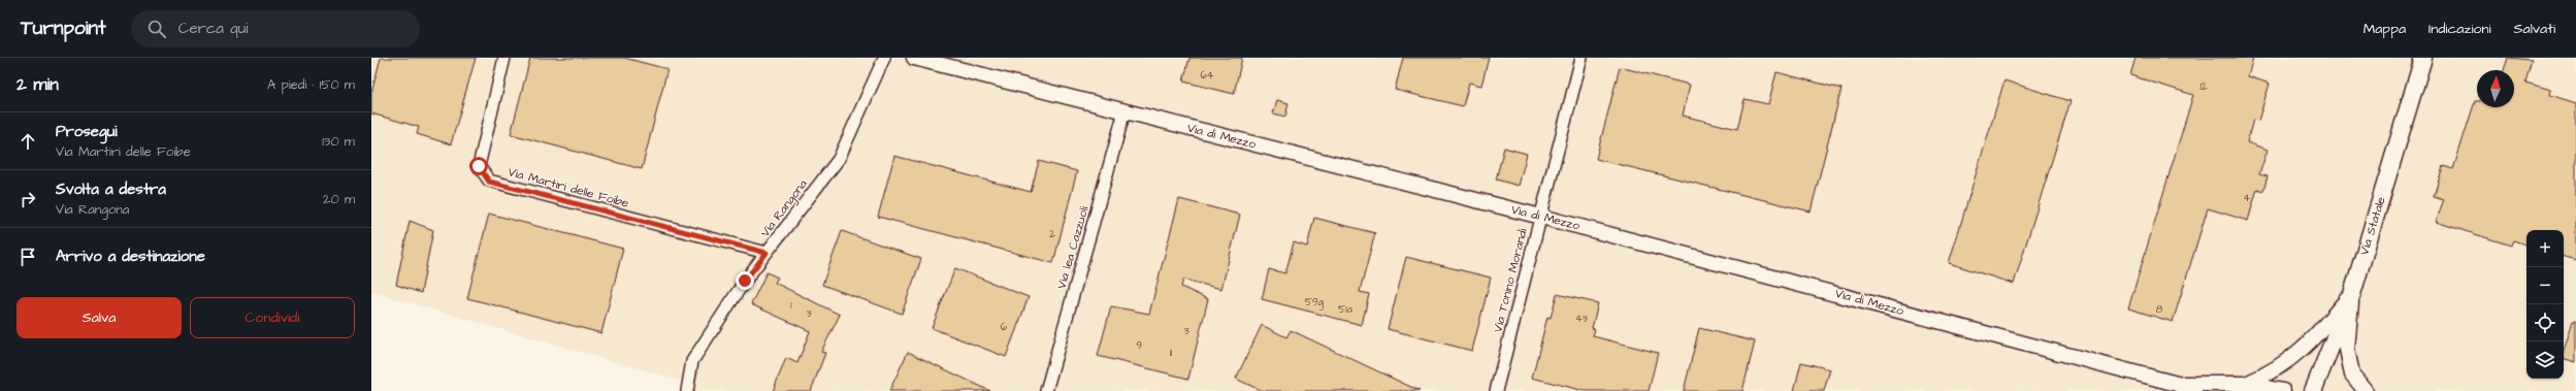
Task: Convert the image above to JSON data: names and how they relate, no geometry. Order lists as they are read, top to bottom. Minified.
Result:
{"streets":{"main road":["Via Statale"],"street":["Via di Mezzo","Via Martiri delle Foibe","Via Rangona","Via lea Cazzuoli","Via Tonino Morandi"]},"crossings":[["Via di Mezzo","Via lea Cazzuoli"],["Via di Mezzo","Via Tonino Morandi"],["Via Martiri delle Foibe","Via Rangona"]],"house_numbers":["64","12","4","2","59g","1","51a","8","3","43","6","3","9","11"],"north":"top","page":{"header":"Turnpoint","search":"Cerca qui","nav":["Mappa","Indicazioni","Salvati"],"heading":["2 min","A piedi · 150 m"],"list":[["Prosegui","Via Martiri delle Foibe","130 m"],["Svolta a destra","Via Rangona","20 m"],"Arrivo a destinazione"],"map_buttons":["+","−"],"buttons":["Salva","Condividi"]}}
